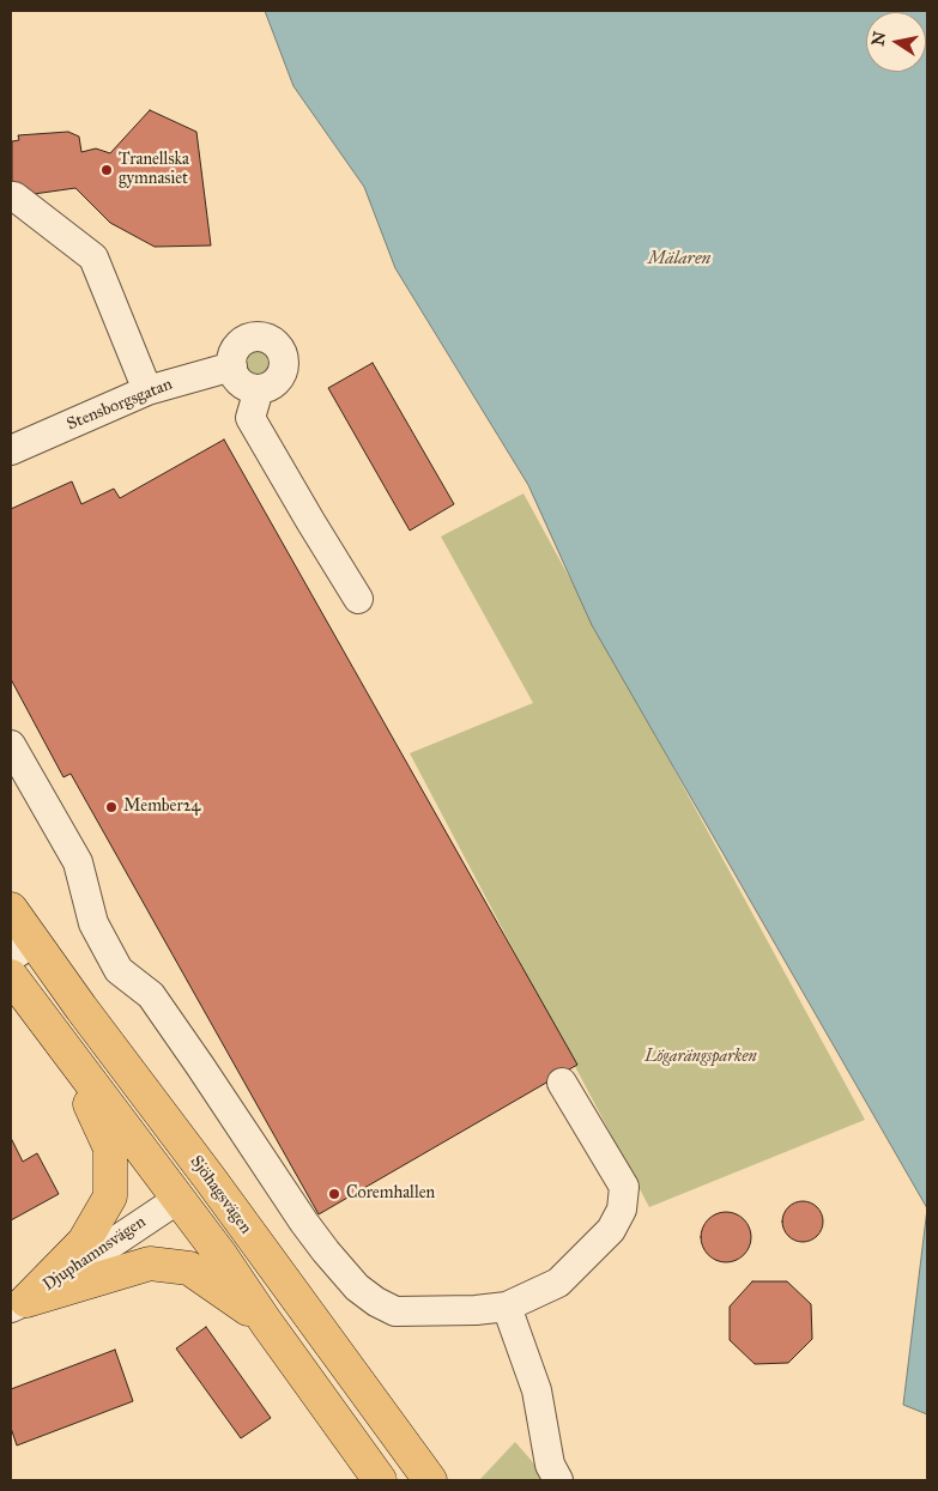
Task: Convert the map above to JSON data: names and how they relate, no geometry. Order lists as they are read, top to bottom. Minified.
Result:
{"streets":{"main road":["Sjöhagsvägen"],"street":["Stensborgsgatan","Djuphamnsvägen"]},"water":["Mälaren"],"parks":["Lögarängsparken"],"places":["Tranellska gymnasiet","Member24","Coremhallen"],"north":"left"}
